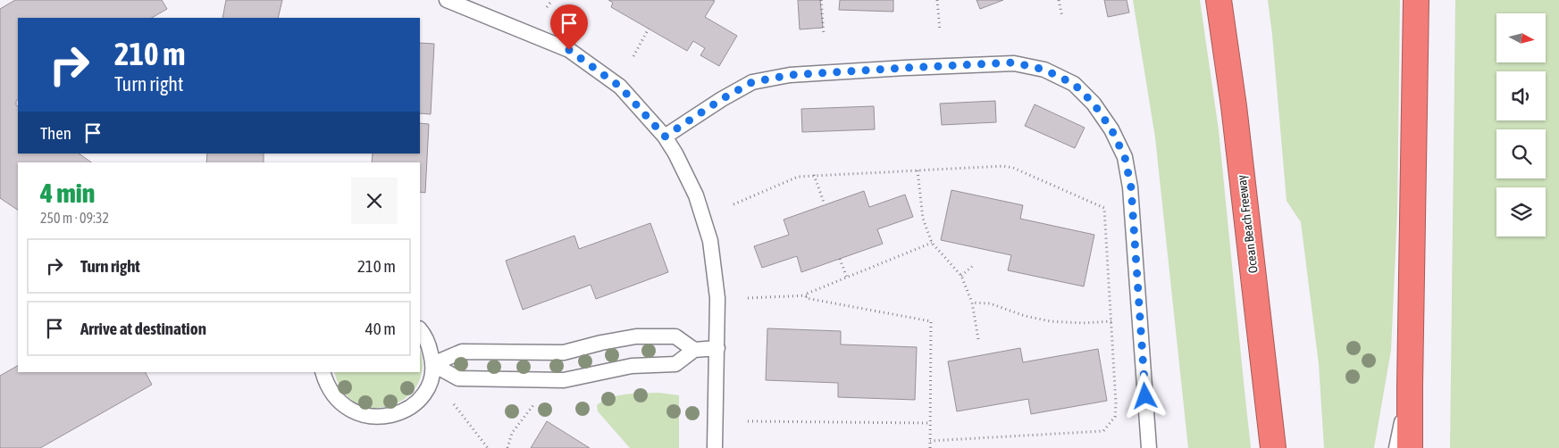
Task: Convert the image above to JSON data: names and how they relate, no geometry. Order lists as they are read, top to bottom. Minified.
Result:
{"streets":{"highway":["Ocean Beach Freeway"]},"north":"right","page":{"turn":["210 m","Turn right"],"then":"Then","heading":["4 min","250 m · 09:32"],"list":[{"name":"Turn right","value":"210 m"},{"name":"Arrive at destination","value":"40 m"}]}}
